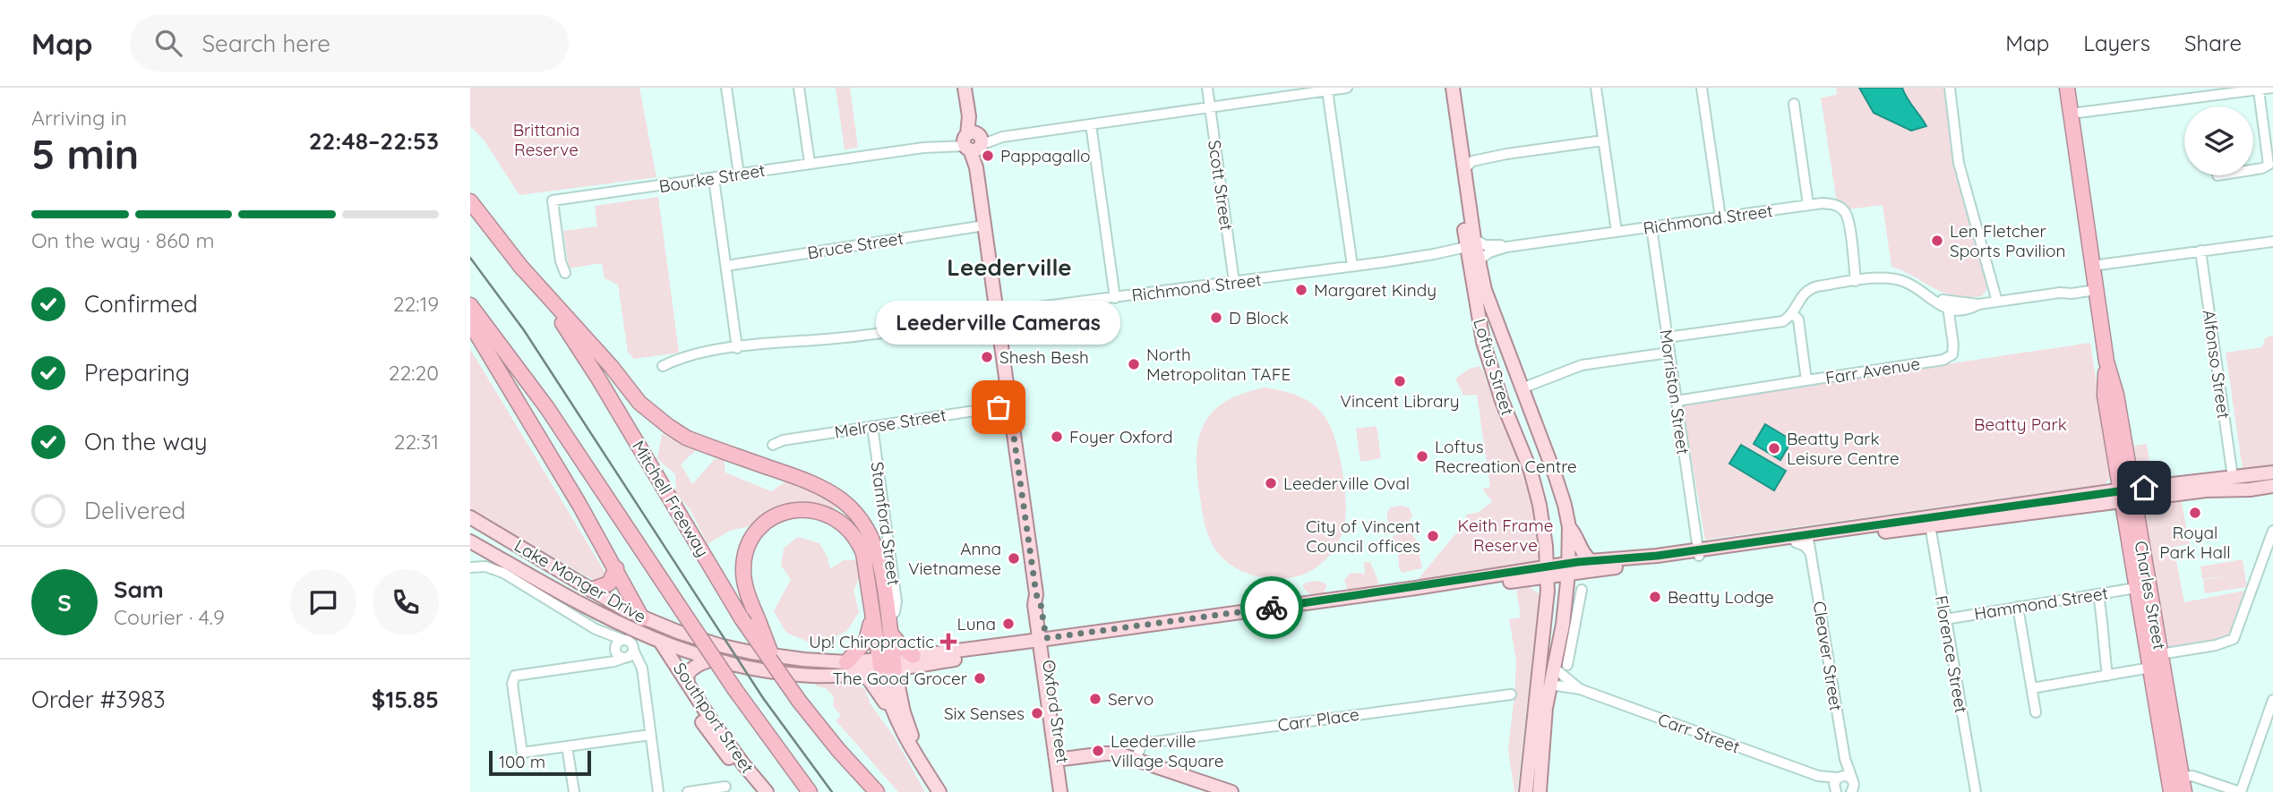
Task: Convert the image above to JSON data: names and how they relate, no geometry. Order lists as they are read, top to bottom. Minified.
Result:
{"streets":{"highway":["Mitchell Freeway","Charles Street"],"main road":["Loftus Street","Lake Monger Drive","Oxford Street","Southport Street"],"street":["Bourke Street","Scott Street","Richmond Street","Bruce Street","Alfonso Street","Farr Avenue","Morriston Street","Melrose Street","Stamford Street","Hammond Street","Florence Street","Cleaver Street","Carr Place","Carr Street"]},"crossings":[["Bourke Street","Scott Street"],["Bourke Street","Oxford Street"],["Scott Street","Richmond Street"],["Richmond Street","Loftus Street"],["Richmond Street","Morriston Street"],["Richmond Street","Oxford Street"],["Bruce Street","Oxford Street"],["Loftus Street","Carr Street"],["Melrose Street","Stamford Street"],["Melrose Street","Oxford Street"],["Lake Monger Drive","Southport Street"],["Charles Street","Hammond Street"],["Hammond Street","Florence Street"]],"districts":["Leederville"],"parks":["Brittania Reserve","Beatty Park","Keith Frame Reserve"],"places":{"other":["Pappagallo","Len Fletcher Sports Pavilion","Margaret Kindy","D Block","Shesh Besh","North Metropolitan TAFE","Vincent Library","Leederville Cameras","Foyer Oxford","Beatty Park Leisure Centre","Loftus Recreation Centre","Leederville Oval","Royal Park Hall","City of Vincent Council offices","Anna Vietnamese","Beatty Lodge","Luna","The Good Grocer","Servo","Six Senses","Leederville Village Square"],"health":["Up! Chiropractic"]},"scale_bar":"100 m","page":{"header":"Map","search":"Search here","nav":["Map","Layers","Share"],"heading":["5 min","Arriving in","22:48–22:53"],"panel":["Sam","Courier · 4.9","Order #3983","$15.85"],"bar":"On the way · 860 m","list":[["Confirmed","22:19"],["Preparing","22:20"],["On the way","22:31"],"Delivered"],"bubble":"Leederville Cameras","round":"S","scale":"100 m"}}
